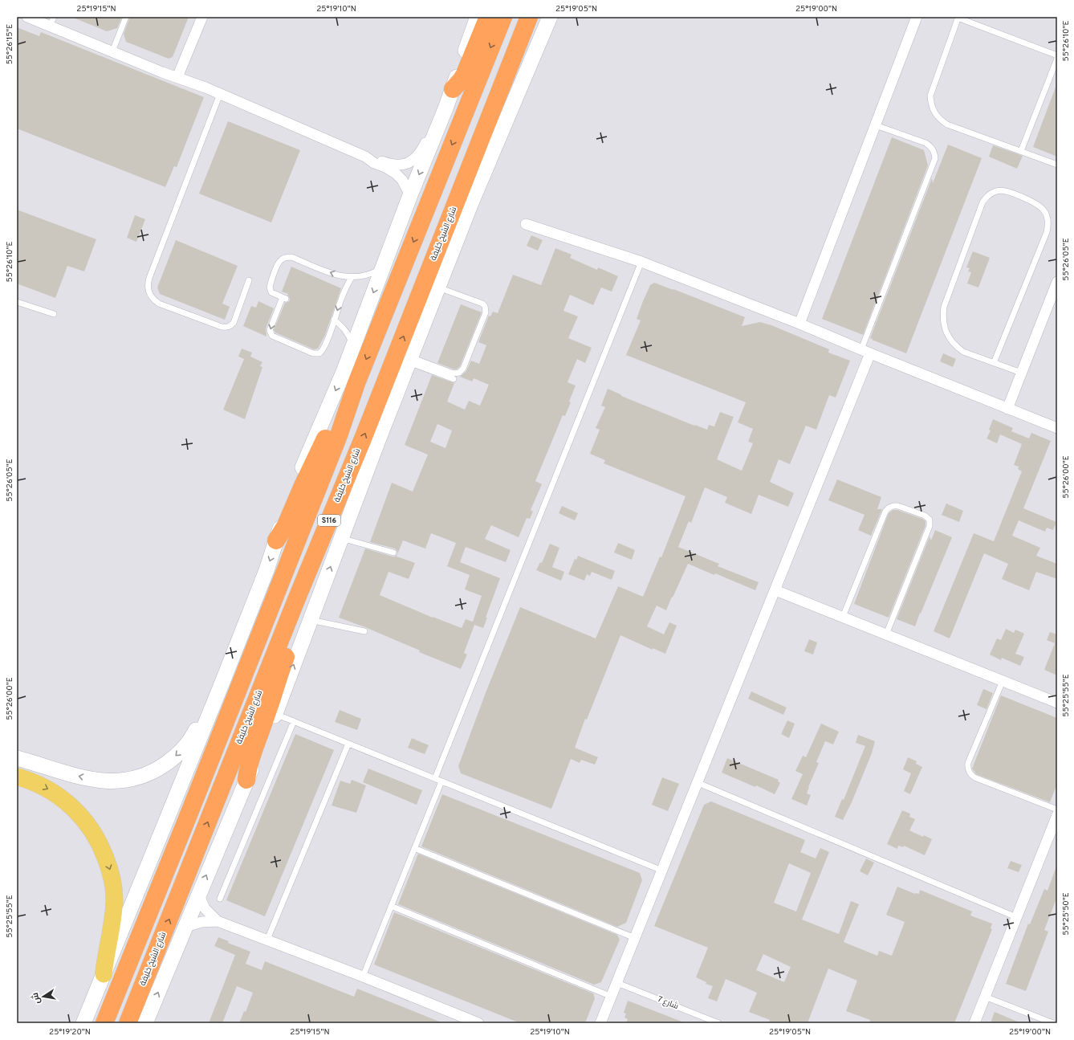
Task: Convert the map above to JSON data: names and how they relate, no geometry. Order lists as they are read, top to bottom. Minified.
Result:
{"streets":{"highway":["شارع الشيخ خليفة","S116"],"lane":["شارع 7"]},"north":"left","coordinates":["25°19'15\"N","25°19'10\"N","25°19'05\"N","25°19'00\"N","55°26'10\"E","55°26'15\"E","55°26'05\"E","55°26'00\"E","55°25'55\"E","55°25'50\"E","25°19'20\"N"]}
